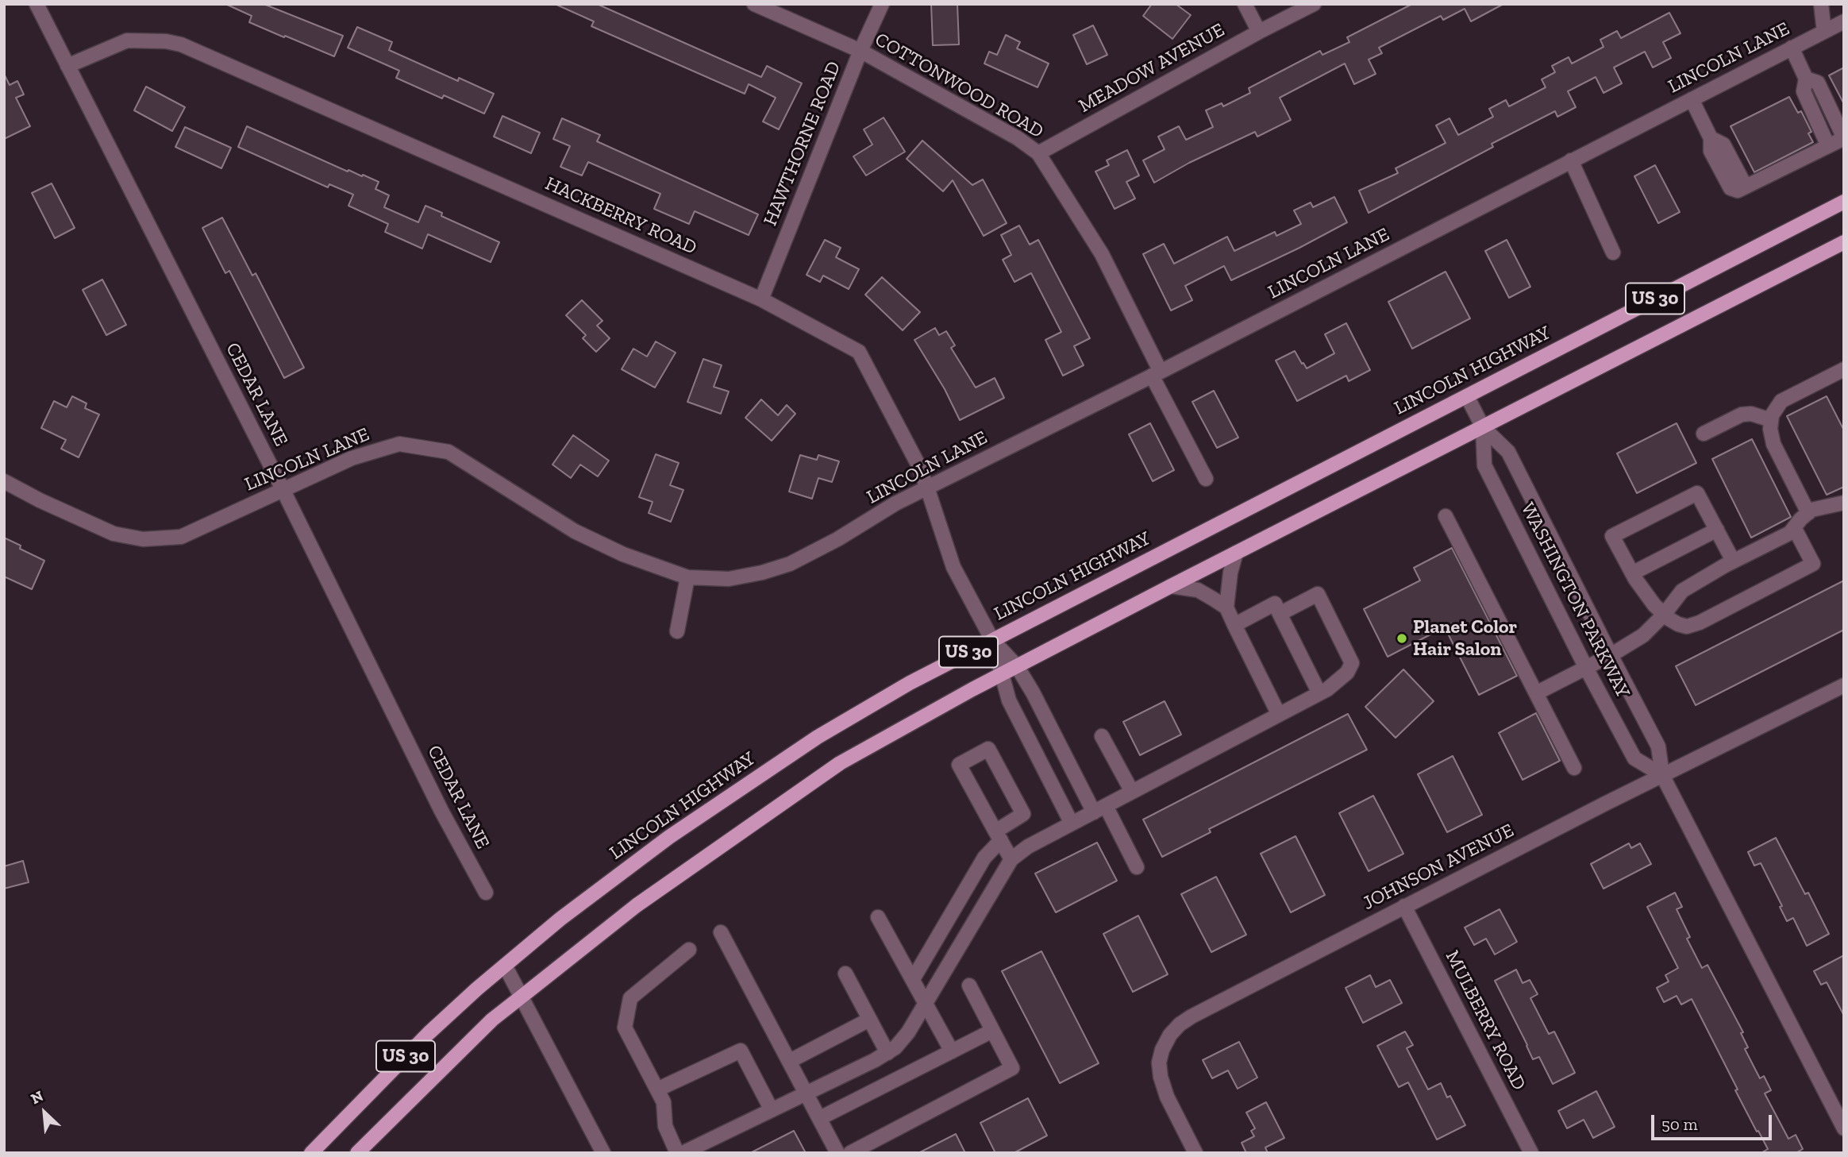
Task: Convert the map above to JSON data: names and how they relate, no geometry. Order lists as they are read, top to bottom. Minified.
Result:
{"streets":{"main road":["US 30","LINCOLN HIGHWAY"],"street":["LINCOLN LANE","MEADOW AVENUE","COTTONWOOD ROAD","HAWTHORNE ROAD","HACKBERRY ROAD","CEDAR LANE","WASHINGTON PARKWAY","JOHNSON AVENUE","MULBERRY ROAD"]},"crossings":[["LINCOLN LANE","COTTONWOOD ROAD"],["LINCOLN LANE","HACKBERRY ROAD"],["LINCOLN LANE","CEDAR LANE"],["MEADOW AVENUE","COTTONWOOD ROAD"],["COTTONWOOD ROAD","HAWTHORNE ROAD"],["HAWTHORNE ROAD","HACKBERRY ROAD"],["HACKBERRY ROAD","LINCOLN HIGHWAY"],["HACKBERRY ROAD","CEDAR LANE"],["US 30","WASHINGTON PARKWAY"],["LINCOLN HIGHWAY","WASHINGTON PARKWAY"],["WASHINGTON PARKWAY","JOHNSON AVENUE"],["JOHNSON AVENUE","MULBERRY ROAD"]],"places":["Planet Color Hair Salon"],"scale_bar":"50 m","north":"top left"}
